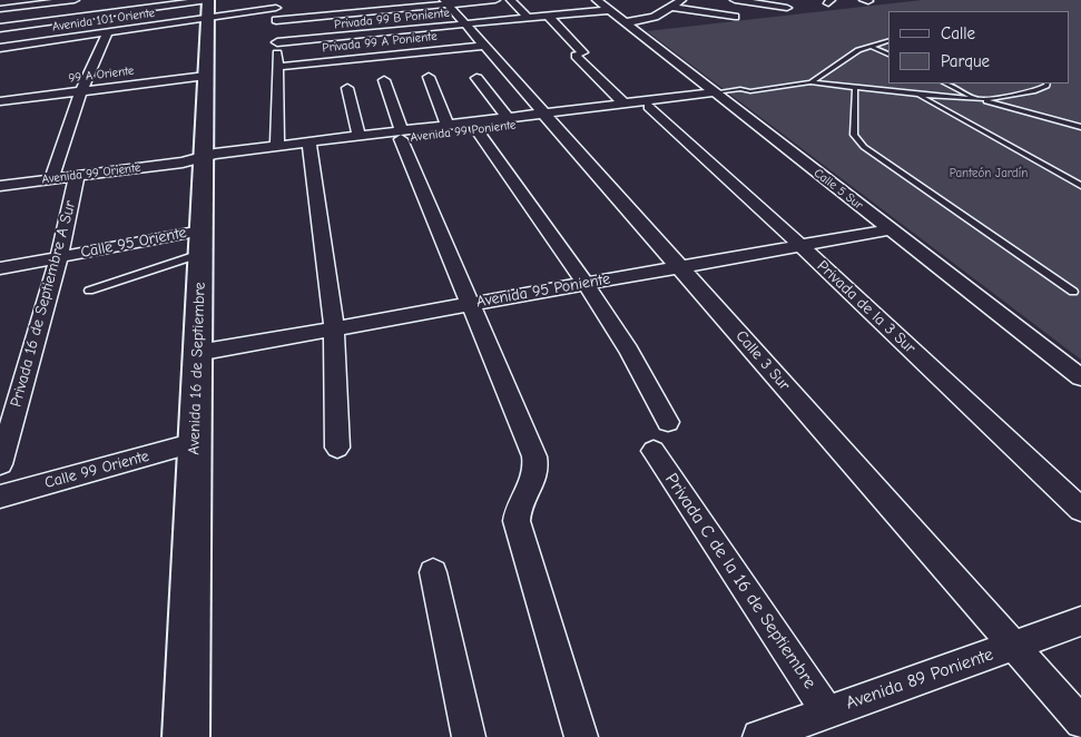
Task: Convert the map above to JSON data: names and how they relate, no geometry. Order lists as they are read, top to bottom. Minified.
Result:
{"streets":{"main road":["Avenida 16 de Septiembre"],"street":["Privada 99 B Poniente","Avenida 101 Oriente","Privada 99 A Poniente","99 A Oriente","Avenida 99 Poniente","Avenida 99 Oriente","Calle 5 Sur","Calle 95 Oriente","Avenida 95 Poniente","Privada 16 de Septiembre A Sur","Privada de la 3 Sur","Calle 3 Sur","Calle 99 Oriente","Privada C de la 16 de Septiembre","Avenida 89 Poniente"]},"crossings":[["Privada 99 B Poniente","Calle 5 Sur"],["Privada 99 B Poniente","Calle 3 Sur"],["Avenida 101 Oriente","Avenida 16 de Septiembre"],["Privada 99 A Poniente","Calle 3 Sur"],["99 A Oriente","Avenida 16 de Septiembre"],["Avenida 99 Poniente","Avenida 99 Oriente"],["Avenida 99 Poniente","Calle 5 Sur"],["Avenida 99 Poniente","Privada de la 3 Sur"],["Avenida 99 Poniente","Calle 3 Sur"],["Avenida 99 Poniente","Avenida 16 de Septiembre"],["Avenida 99 Oriente","Privada 16 de Septiembre A Sur"],["Avenida 99 Oriente","Avenida 16 de Septiembre"],["Calle 5 Sur","Avenida 95 Poniente"],["Calle 95 Oriente","Privada 16 de Septiembre A Sur"],["Calle 95 Oriente","Avenida 16 de Septiembre"],["Avenida 95 Poniente","Privada de la 3 Sur"],["Avenida 95 Poniente","Calle 3 Sur"],["Avenida 95 Poniente","Avenida 16 de Septiembre"],["Calle 3 Sur","Avenida 89 Poniente"],["Avenida 16 de Septiembre","Calle 99 Oriente"],["Privada C de la 16 de Septiembre","Avenida 89 Poniente"]],"parks":["Panteón Jardín"],"legend":["Calle","Parque"]}
